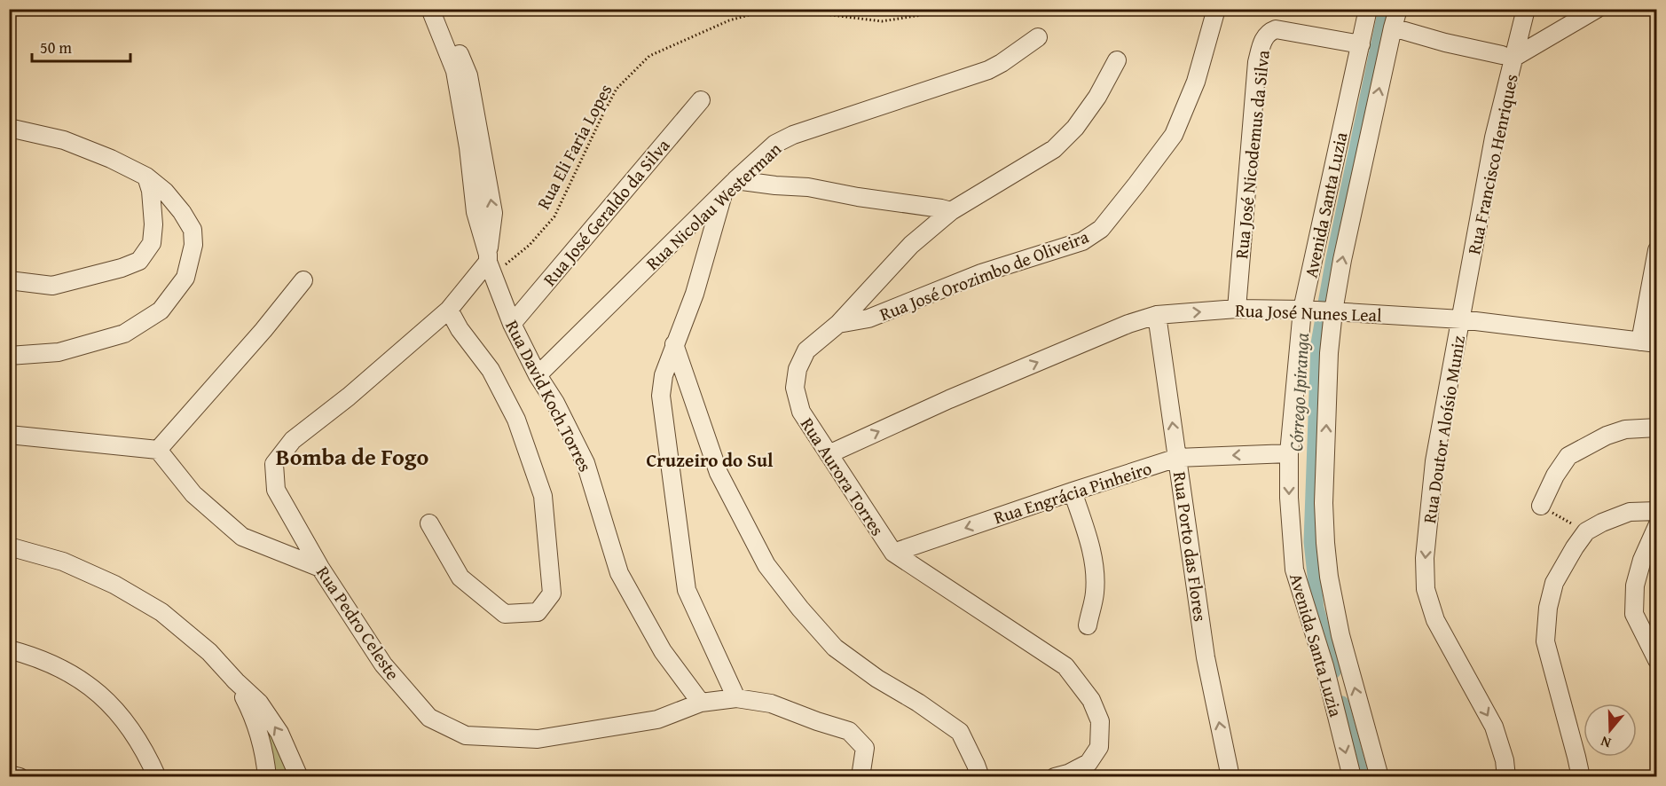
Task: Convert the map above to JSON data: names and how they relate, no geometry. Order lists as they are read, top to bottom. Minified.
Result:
{"streets":{"street":["Rua José Nicodemus da Silva","Rua Francisco Henriques","Avenida Santa Luzia","Rua Nicolau Westerman","Rua José Geraldo da Silva","Rua José Orozimbo de Oliveira","Rua José Nunes Leal","Rua David Koch Torres","Rua Doutor Aloísio Muniz","Rua Aurora Torres","Rua Engrácia Pinheiro","Rua Porto das Flores","Rua Pedro Celeste"],"path":["Rua Eli Faria Lopes"]},"crossings":[["Rua Eli Faria Lopes","Rua David Koch Torres"],["Rua Eli Faria Lopes","Rua Pedro Celeste"],["Rua José Nicodemus da Silva","Avenida Santa Luzia"],["Rua José Nicodemus da Silva","Rua José Nunes Leal"],["Rua Francisco Henriques","Rua José Nunes Leal"],["Rua Francisco Henriques","Rua Doutor Aloísio Muniz"],["Avenida Santa Luzia","Rua José Nunes Leal"],["Avenida Santa Luzia","Rua Engrácia Pinheiro"],["Rua Nicolau Westerman","Rua David Koch Torres"],["Rua José Geraldo da Silva","Rua David Koch Torres"],["Rua José Orozimbo de Oliveira","Rua Aurora Torres"],["Rua José Nunes Leal","Rua Doutor Aloísio Muniz"],["Rua José Nunes Leal","Rua Aurora Torres"],["Rua José Nunes Leal","Rua Porto das Flores"],["Rua David Koch Torres","Rua Pedro Celeste"],["Rua Aurora Torres","Rua Engrácia Pinheiro"],["Rua Engrácia Pinheiro","Rua Porto das Flores"]],"one_way":["Rua José Nunes Leal","Rua Engrácia Pinheiro","Rua Porto das Flores"],"districts":["Bomba de Fogo","Cruzeiro do Sul"],"water":["Córrego Ipiranga"],"scale_bar":"50 m","north":"bottom"}
